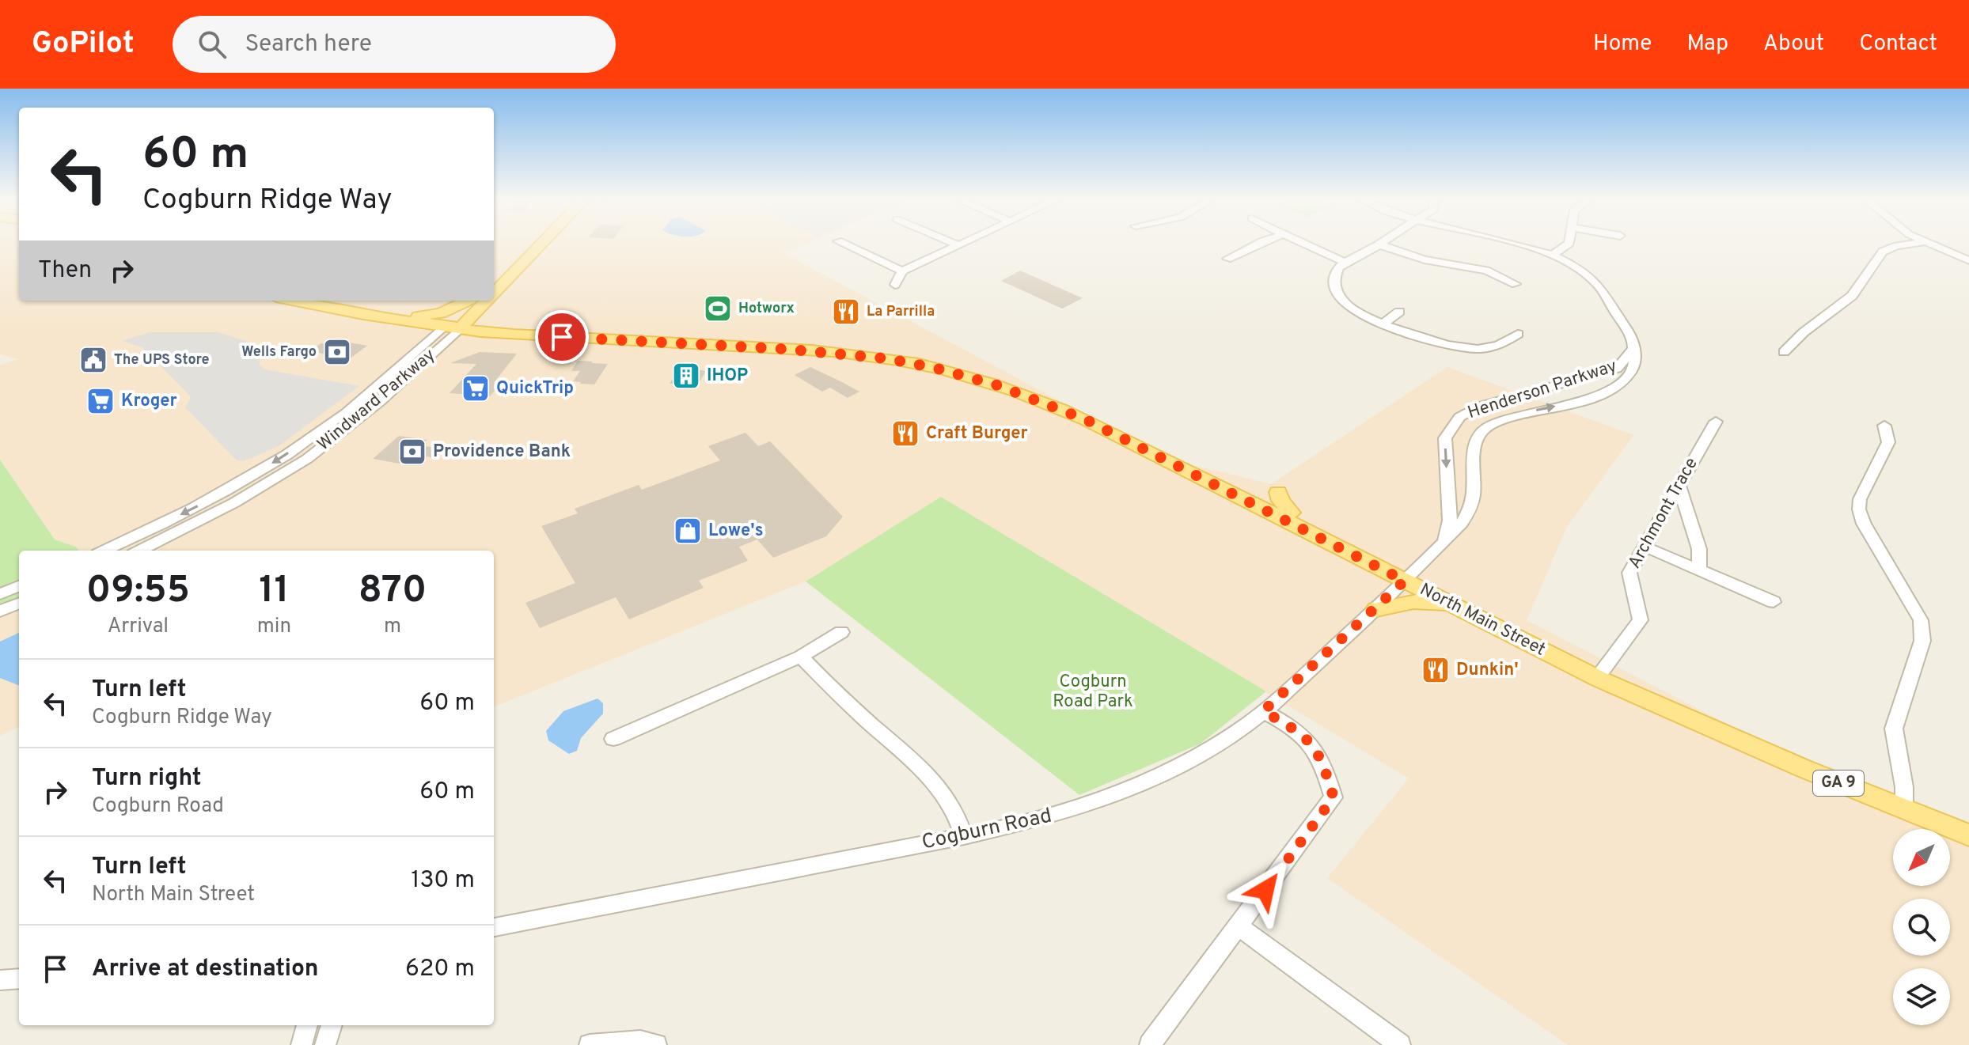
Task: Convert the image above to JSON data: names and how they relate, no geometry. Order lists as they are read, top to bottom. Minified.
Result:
{"streets":{"main road":["Windward Parkway","North Main Street","GA 9"],"street":["Henderson Parkway","Archmont Trace","Cogburn Road"]},"crossings":[["Henderson Parkway","North Main Street"],["Henderson Parkway","Cogburn Road"],["Windward Parkway","North Main Street"],["Windward Parkway","GA 9"],["Archmont Trace","North Main Street"],["North Main Street","GA 9"],["North Main Street","Cogburn Road"]],"one_way":["Windward Parkway"],"parks":["Cogburn Road Park"],"places":{"sports":["Hotworx"],"restaurant":["La Parrilla","Craft Burger","Dunkin'"],"bank":["Wells Fargo","Providence Bank"],"public building":["The UPS Store"],"building":["IHOP"],"supermarket":["QuickTrip","Kroger"],"shop":["Lowe's"]},"north":"bottom left","page":{"header":"GoPilot","search":"Search here","nav":["Home","Map","About","Contact"],"turn":["60 m","Cogburn Ridge Way"],"then":"Then","eta":["09:55","Arrival","11","min","870","m"],"list":[{"name":"Turn left","note":"Cogburn Ridge Way","value":"60 m"},{"name":"Turn right","note":"Cogburn Road","value":"60 m"},{"name":"Turn left","note":"North Main Street","value":"130 m"},{"name":"Arrive at destination","value":"620 m"}]}}
